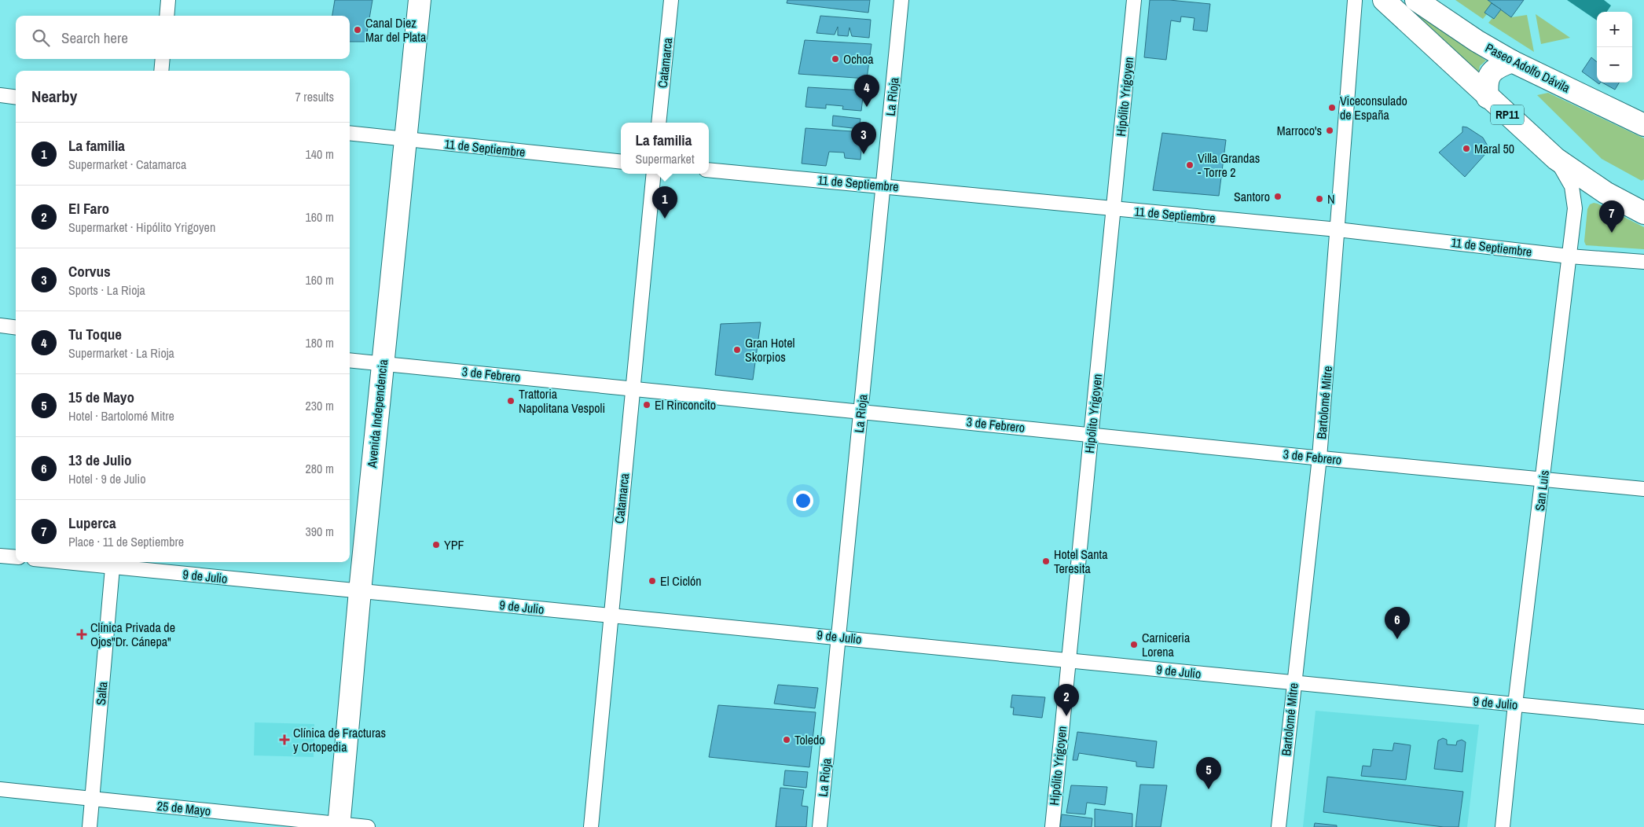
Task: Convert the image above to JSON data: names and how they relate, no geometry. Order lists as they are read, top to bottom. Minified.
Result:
{"streets":{"main road":["Paseo Adolfo Dávila","RP11","Avenida Independencia"],"street":["Catamarca","La Rioja","Hipólito Yrigoyen","11 de Septiembre","3 de Febrero","Bartolomé Mitre","San Luis","9 de Julio","Salta","25 de Mayo"]},"crossings":[["Catamarca","3 de Febrero"],["Catamarca","9 de Julio"],["La Rioja","11 de Septiembre"],["La Rioja","3 de Febrero"],["La Rioja","9 de Julio"],["Hipólito Yrigoyen","11 de Septiembre"],["Hipólito Yrigoyen","3 de Febrero"],["Hipólito Yrigoyen","9 de Julio"],["RP11","San Luis"],["11 de Septiembre","Bartolomé Mitre"],["11 de Septiembre","Avenida Independencia"],["11 de Septiembre","San Luis"],["3 de Febrero","Bartolomé Mitre"],["3 de Febrero","Avenida Independencia"],["3 de Febrero","San Luis"],["Bartolomé Mitre","9 de Julio"],["Avenida Independencia","9 de Julio"],["Avenida Independencia","25 de Mayo"],["San Luis","9 de Julio"],["9 de Julio","Salta"],["Salta","25 de Mayo"]],"places":{"other":["Canal Diez Mar del Plata","Ochoa","Viceconsulado de España","Marroco's","Maral 50","Villa Grandas - Torre 2","Santoro","N","Gran Hotel Skorpios","Trattoria Napolitana Vespoli","El Rinconcito","YPF","Hotel Santa Teresita","El Ciclón","Carniceria Lorena","Toledo"],"health":["Clínica Privada de Ojos\"Dr. Cánepa\"","Clínica de Fracturas y Ortopedia"]},"page":{"map_buttons":["+","−"],"search":"Search here","heading":["Nearby","7 results"],"pins":["4","3","1","7","6","2","5"],"list":[{"mark":"1","name":"La familia","note":"Supermarket · Catamarca","value":"140 m"},{"mark":"2","name":"El Faro","note":"Supermarket · Hipólito Yrigoyen","value":"160 m"},{"mark":"3","name":"Corvus","note":"Sports · La Rioja","value":"160 m"},{"mark":"4","name":"Tu Toque","note":"Supermarket · La Rioja","value":"180 m"},{"mark":"5","name":"15 de Mayo","note":"Hotel · Bartolomé Mitre","value":"230 m"},{"mark":"6","name":"13 de Julio","note":"Hotel · 9 de Julio","value":"280 m"},{"mark":"7","name":"Luperca","note":"Place · 11 de Septiembre","value":"390 m"}],"popup":["La familia","Supermarket"]}}
